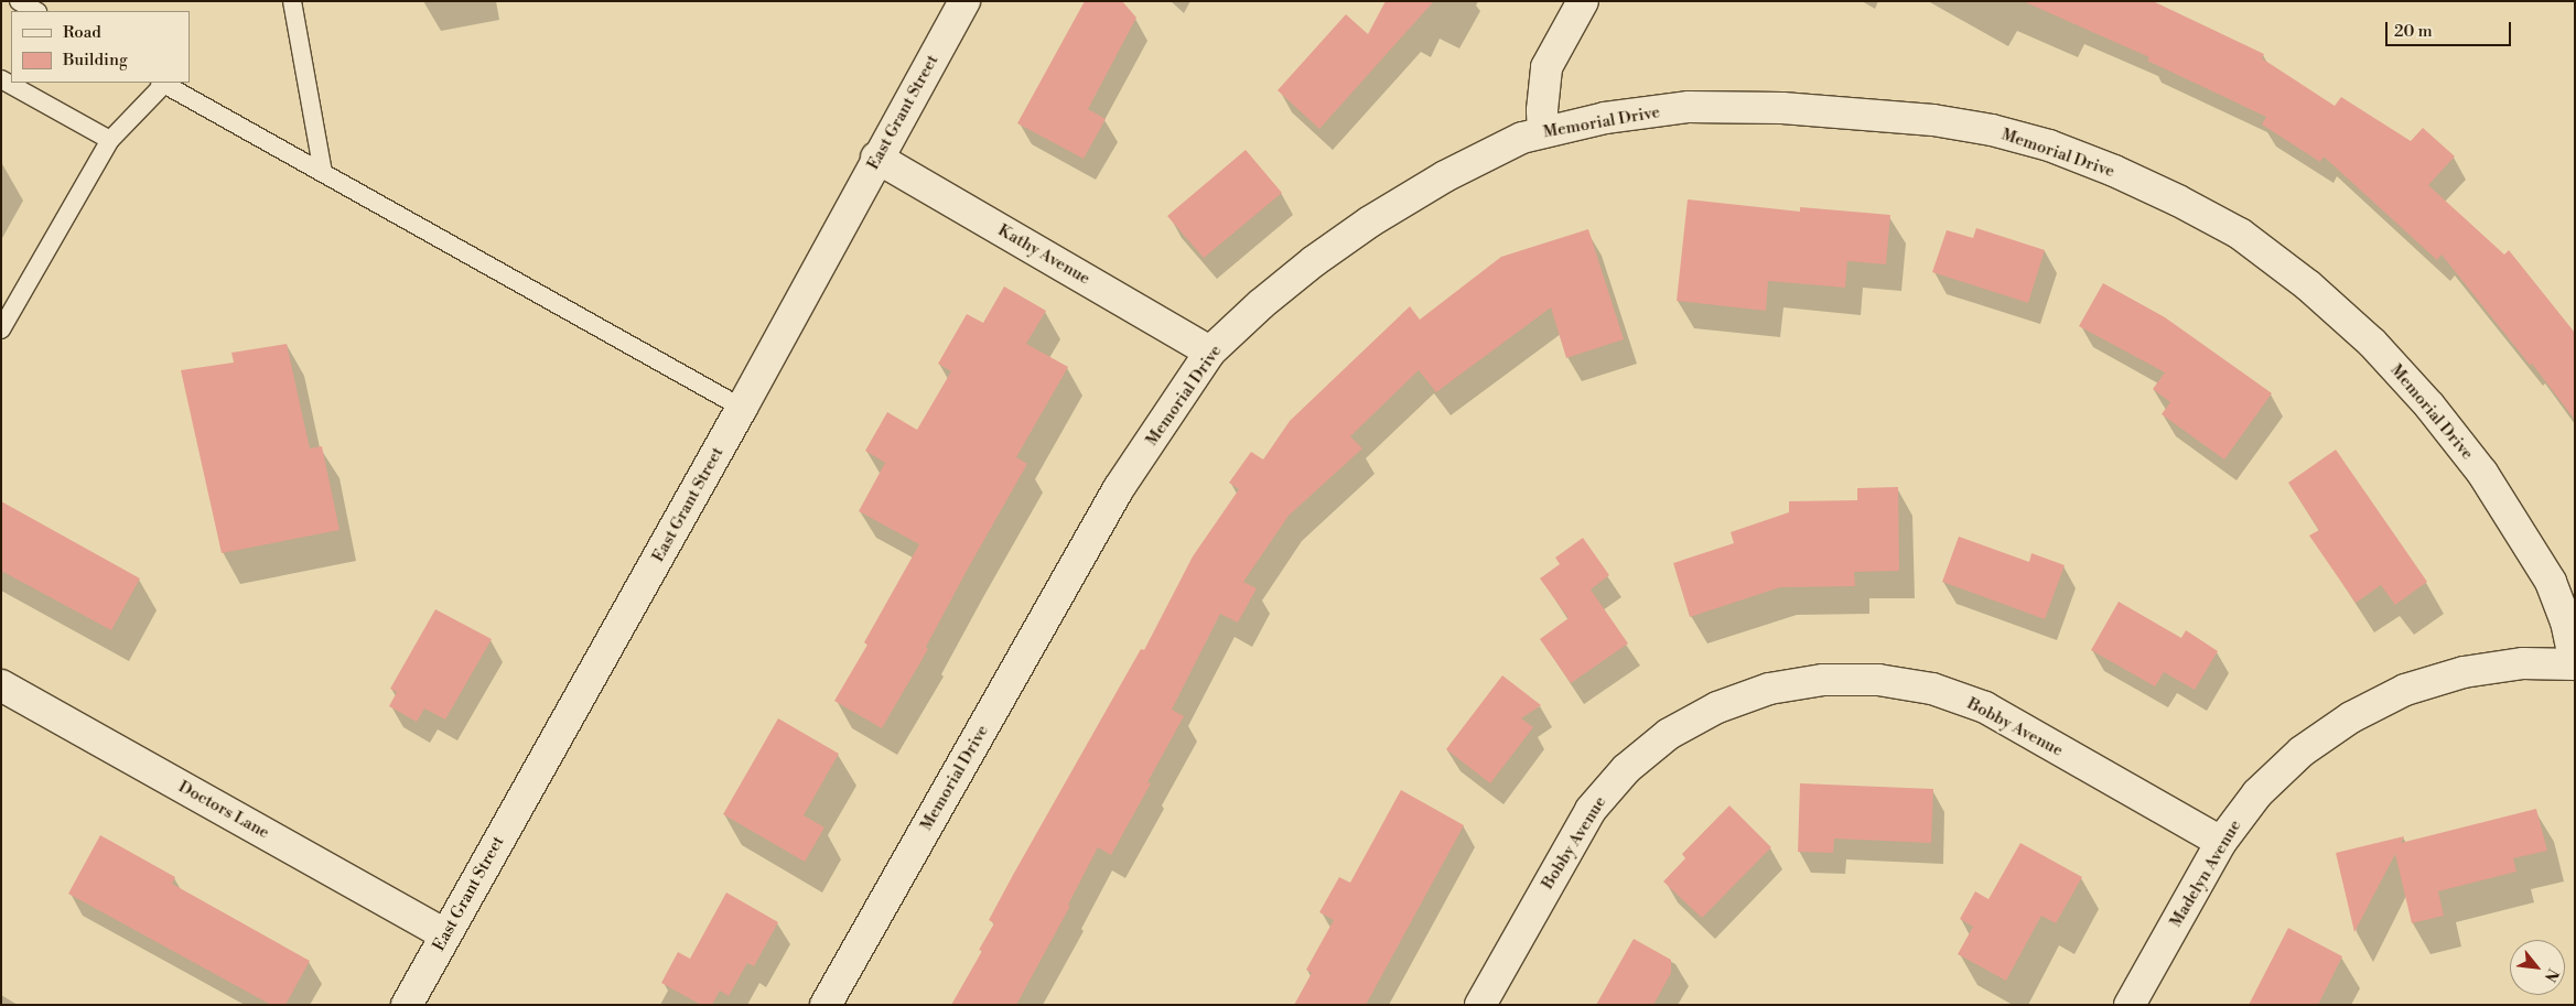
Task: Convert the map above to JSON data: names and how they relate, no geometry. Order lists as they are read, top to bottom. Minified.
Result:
{"streets":{"street":["East Grant Street","Memorial Drive","Kathy Avenue","Bobby Avenue","Doctors Lane","Madelyn Avenue"]},"crossings":[["East Grant Street","Kathy Avenue"],["East Grant Street","Doctors Lane"],["Memorial Drive","Kathy Avenue"],["Memorial Drive","Madelyn Avenue"],["Bobby Avenue","Madelyn Avenue"]],"legend":["Road","Building"],"scale_bar":"20 m","north":"bottom right"}
